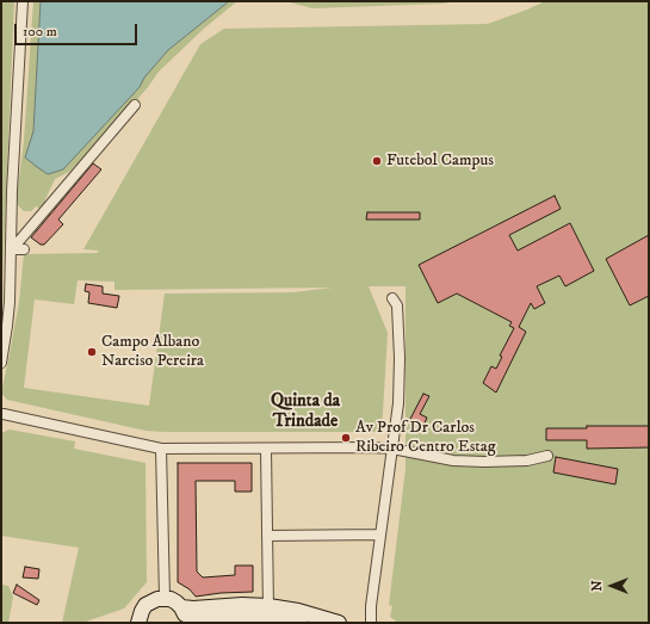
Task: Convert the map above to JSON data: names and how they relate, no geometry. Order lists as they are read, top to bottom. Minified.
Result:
{"districts":["Quinta da Trindade"],"places":["Futebol Campus","Campo Albano Narciso Pereira","Av Prof Dr Carlos Ribeiro Centro Estag"],"scale_bar":"100 m","north":"left"}
